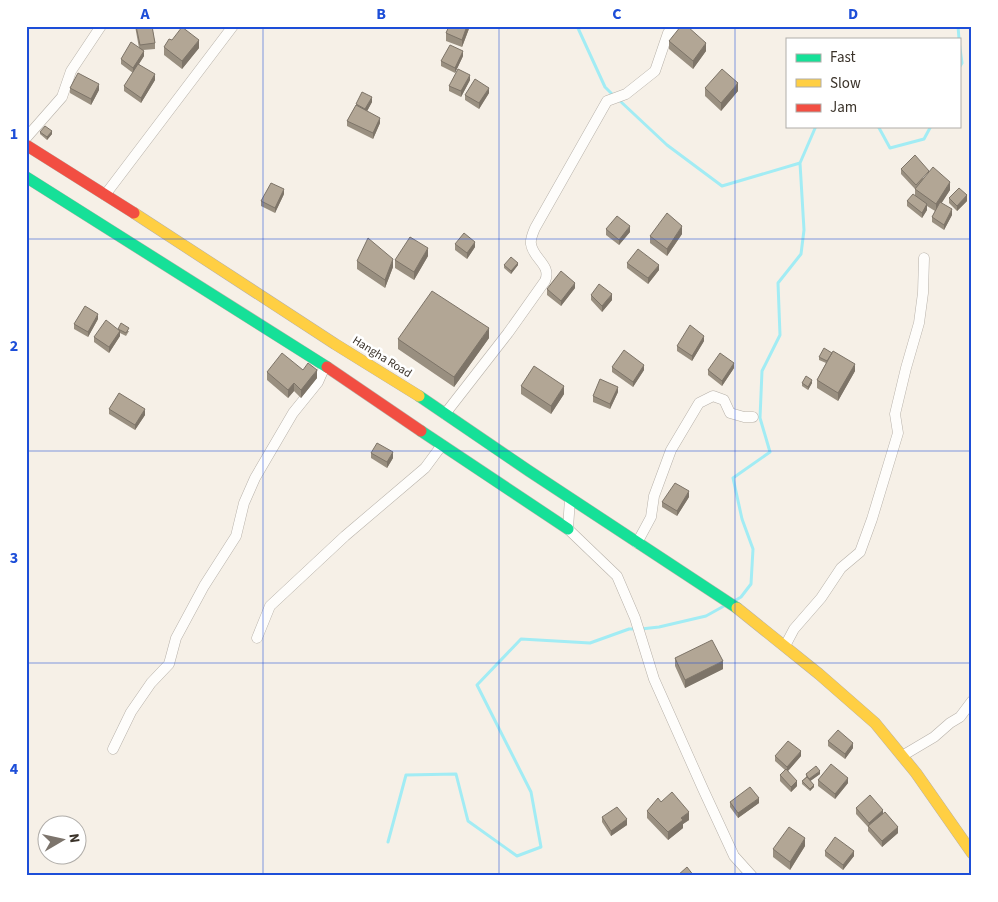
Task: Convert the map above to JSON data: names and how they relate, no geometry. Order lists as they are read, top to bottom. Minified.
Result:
{"streets":{"main road":["Hangha Road"]},"legend":["Fast","Slow","Jam"],"north":"right","grid":{"columns":["A","B","C","D"],"rows":["1","2","3","4"]}}
